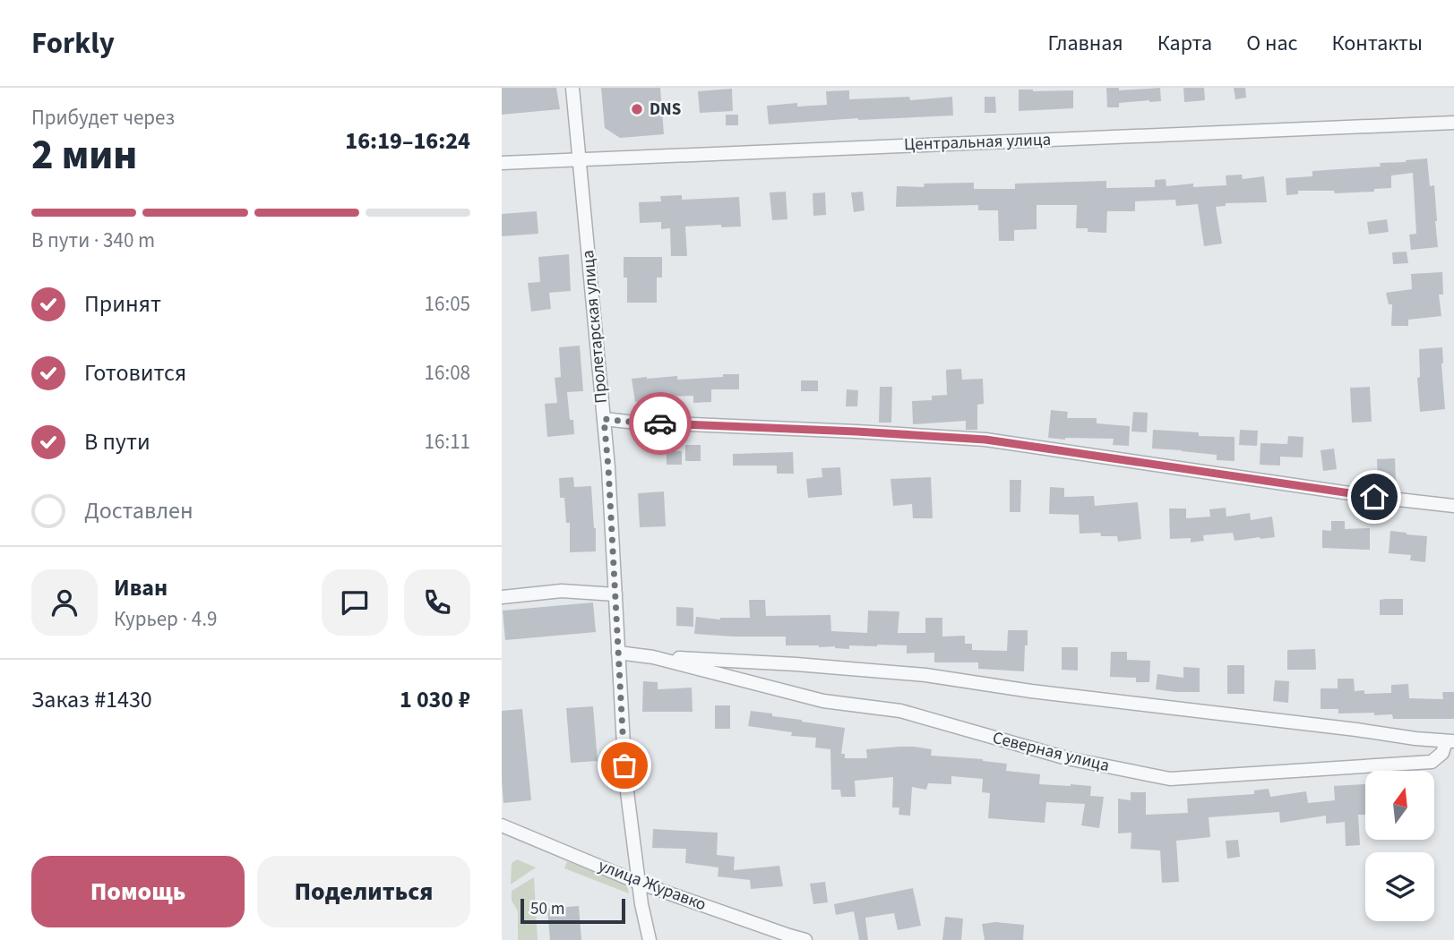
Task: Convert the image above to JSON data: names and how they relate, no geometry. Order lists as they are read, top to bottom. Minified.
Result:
{"streets":{"street":["Центральная улица","Пролетарская улица","Северная улица","улица Журавко"]},"crossings":[["Центральная улица","Пролетарская улица"],["Пролетарская улица","Северная улица"],["Пролетарская улица","улица Журавко"]],"places":["DNS"],"scale_bar":"50 m","north":"top","page":{"header":"Forkly","nav":["Главная","Карта","О нас","Контакты"],"heading":["2 мин","Прибудет через","16:19–16:24"],"panel":["Иван","Курьер · 4.9","Заказ #1430","1 030 ₽"],"bar":"В пути · 340 m","list":[["Принят","16:05"],["Готовится","16:08"],["В пути","16:11"],"Доставлен"],"buttons":["Помощь","Поделиться"],"scale":"50 m"}}
